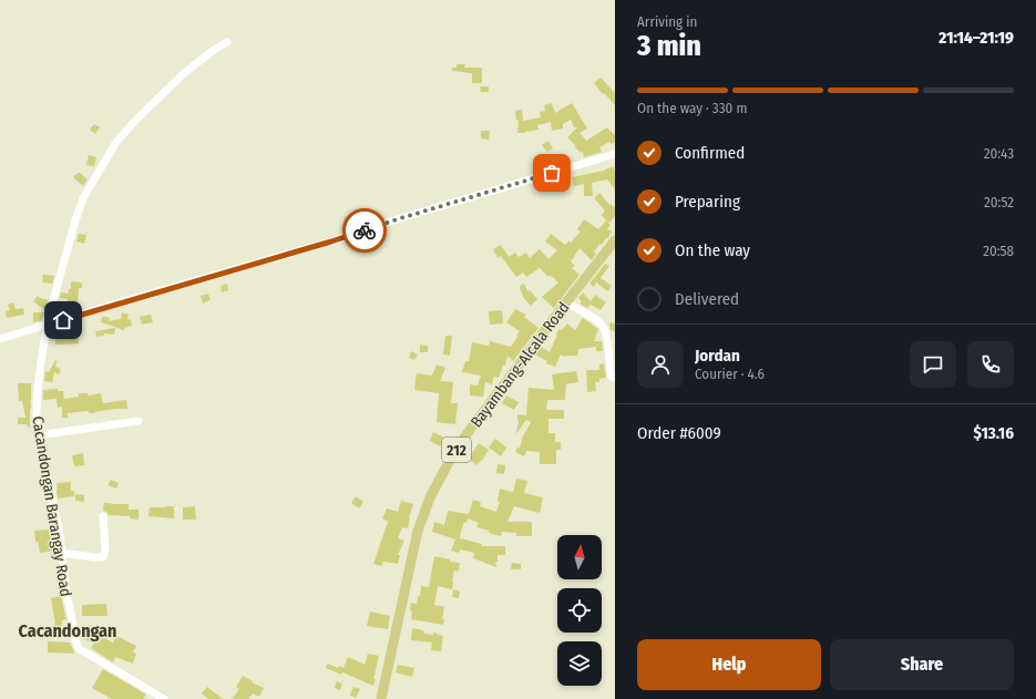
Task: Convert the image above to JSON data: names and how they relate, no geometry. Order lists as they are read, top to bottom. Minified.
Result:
{"streets":{"main road":["Bayambang-Alcala Road","212"],"street":["Cacandongan Barangay Road"]},"districts":["Cacandongan"],"north":"top","page":{"heading":["3 min","Arriving in","21:14–21:19"],"panel":["Jordan","Courier · 4.6","Order #6009","$13.16"],"bar":"On the way · 330 m","list":[["Confirmed","20:43"],["Preparing","20:52"],["On the way","20:58"],"Delivered"],"buttons":["Help","Share"]}}
